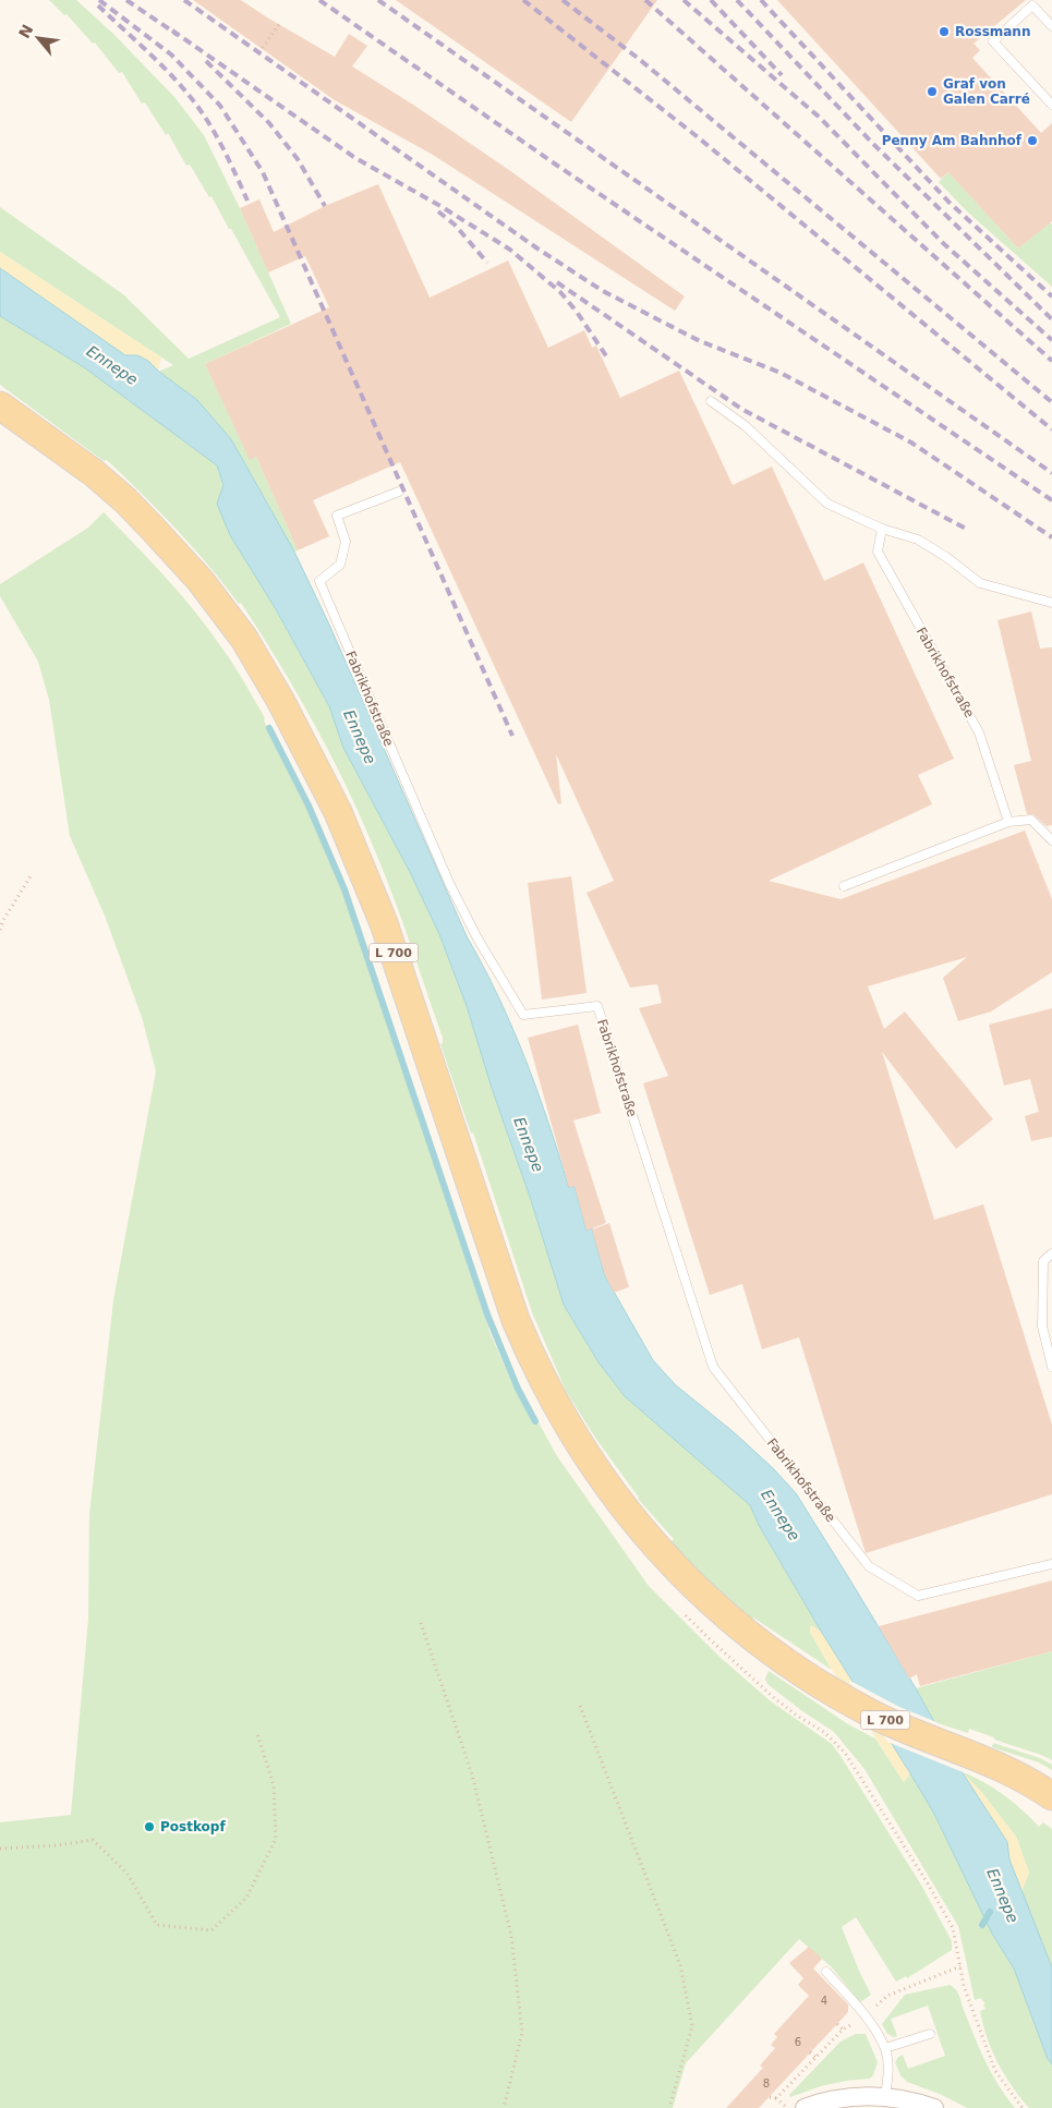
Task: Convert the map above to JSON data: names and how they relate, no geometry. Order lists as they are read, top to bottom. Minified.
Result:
{"streets":{"main road":["L 700"],"lane":["Fabrikhofstraße"]},"water":["Ennepe"],"places":["Rossmann","Graf von Galen Carré","Penny Am Bahnhof","Postkopf"],"house_numbers":["4","6","8"],"north":"top left"}
